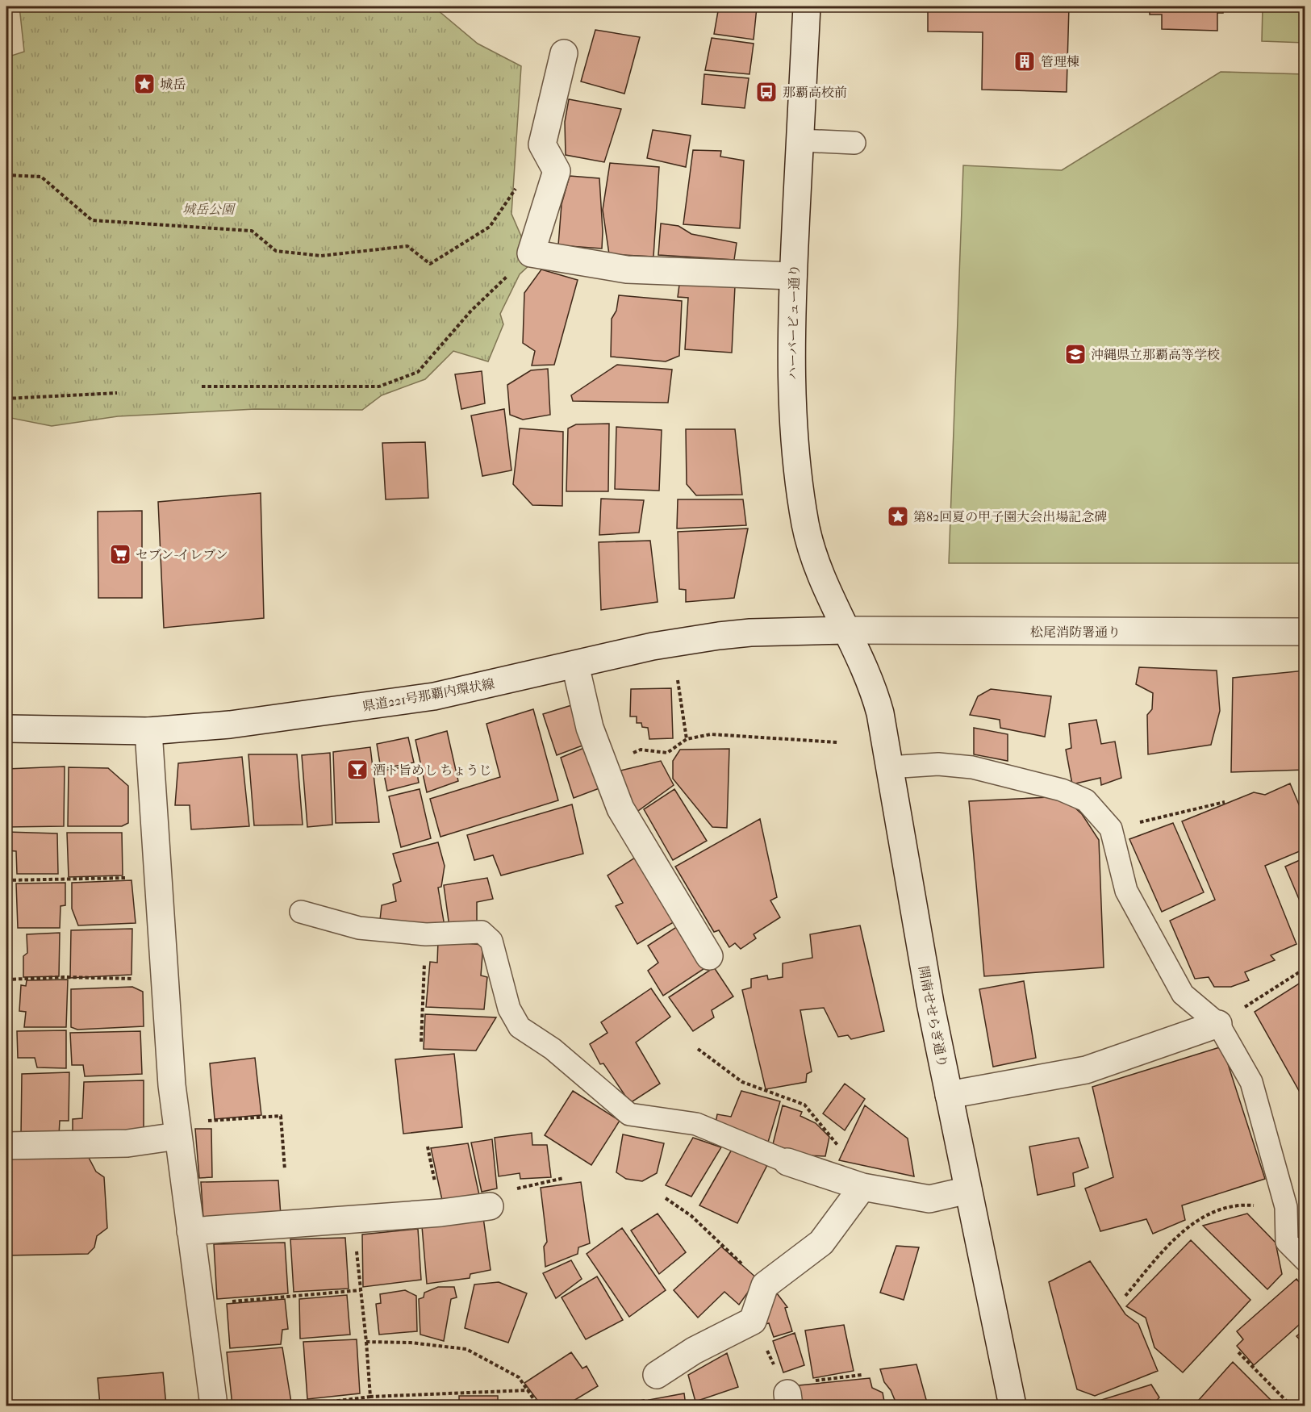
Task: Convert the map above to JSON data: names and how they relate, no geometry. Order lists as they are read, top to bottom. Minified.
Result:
{"streets":{"street":["ハーバービュー通り","松尾消防署通り","県道221号那覇内環状線","開南せせらぎ通り"]},"crossings":[["ハーバービュー通り","松尾消防署通り"],["ハーバービュー通り","県道221号那覇内環状線"],["ハーバービュー通り","開南せせらぎ通り"],["松尾消防署通り","県道221号那覇内環状線"],["松尾消防署通り","開南せせらぎ通り"],["県道221号那覇内環状線","開南せせらぎ通り"]],"parks":["城岳公園"],"places":{"building":["管理棟"],"place":["城岳","第82回夏の甲子園大会出場記念碑"],"bus stop":["那覇高校前"],"school or university":["沖縄県立那覇高等学校"],"supermarket":["セブン-イレブン"],"bar":["酒ト旨めし ちょうじ"]}}
